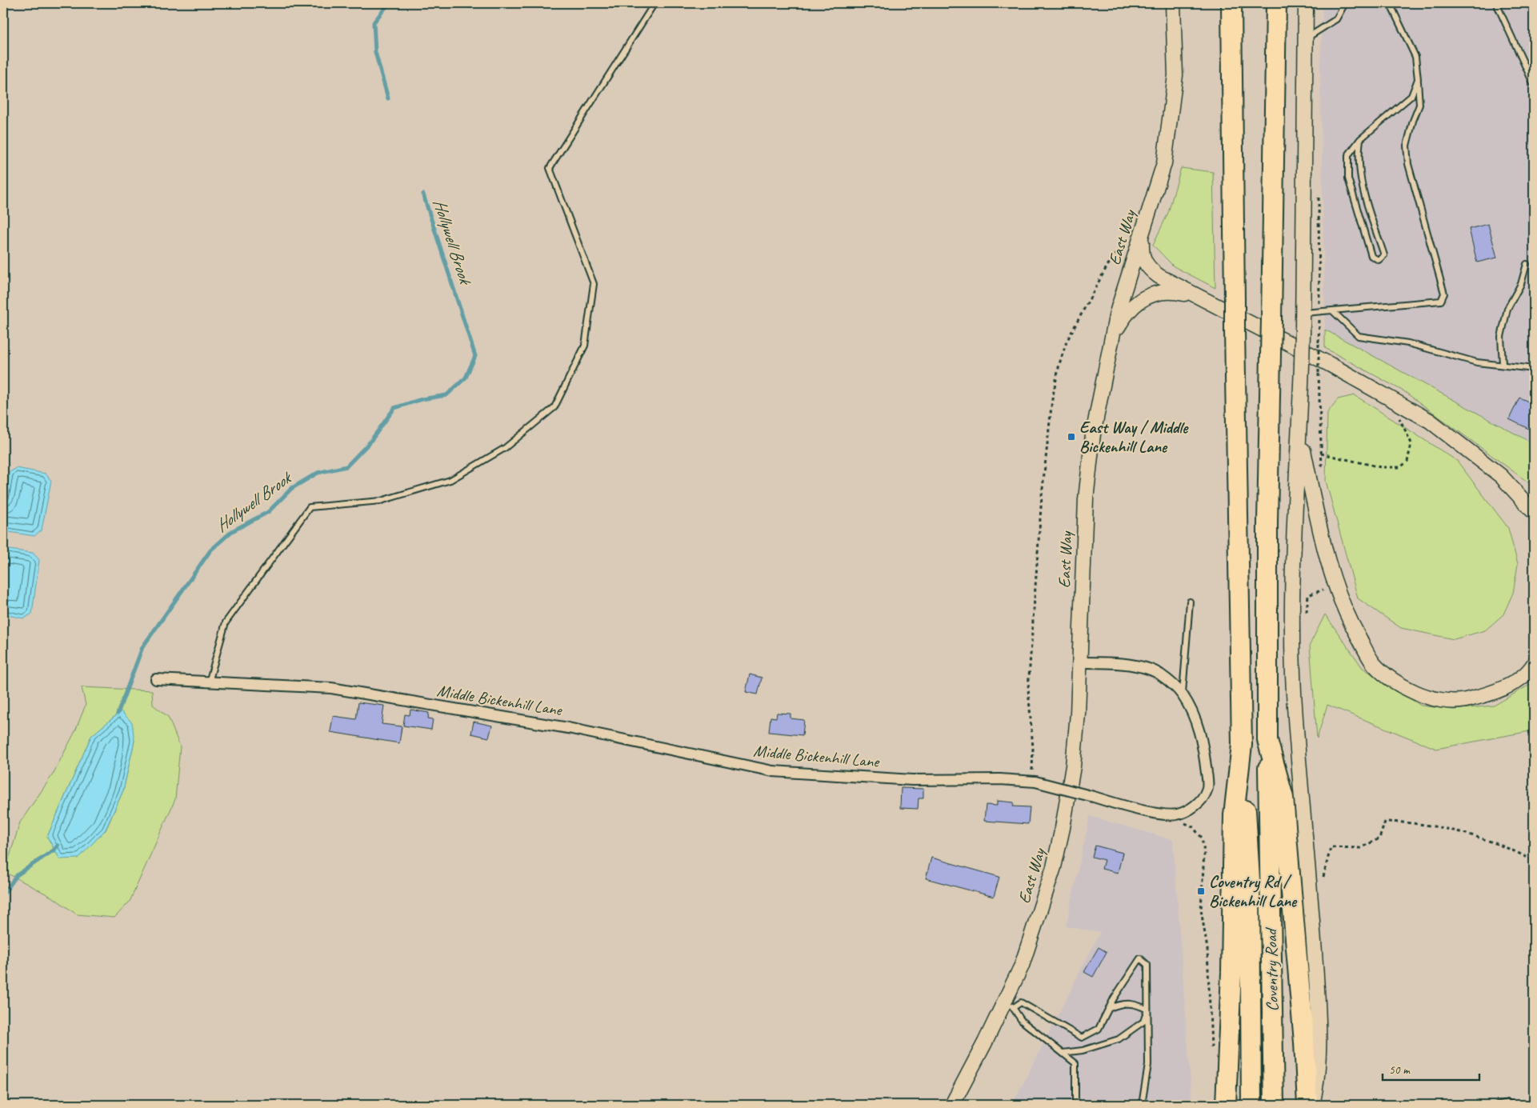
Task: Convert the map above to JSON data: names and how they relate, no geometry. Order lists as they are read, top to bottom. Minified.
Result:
{"streets":{"highway":["Coventry Road"],"street":["East Way","Middle Bickenhill Lane"]},"water":["Hollywell Brook"],"places":{"transit":["East Way / Middle Bickenhill Lane","Coventry Rd / Bickenhill Lane"]},"scale_bar":"50 m"}
